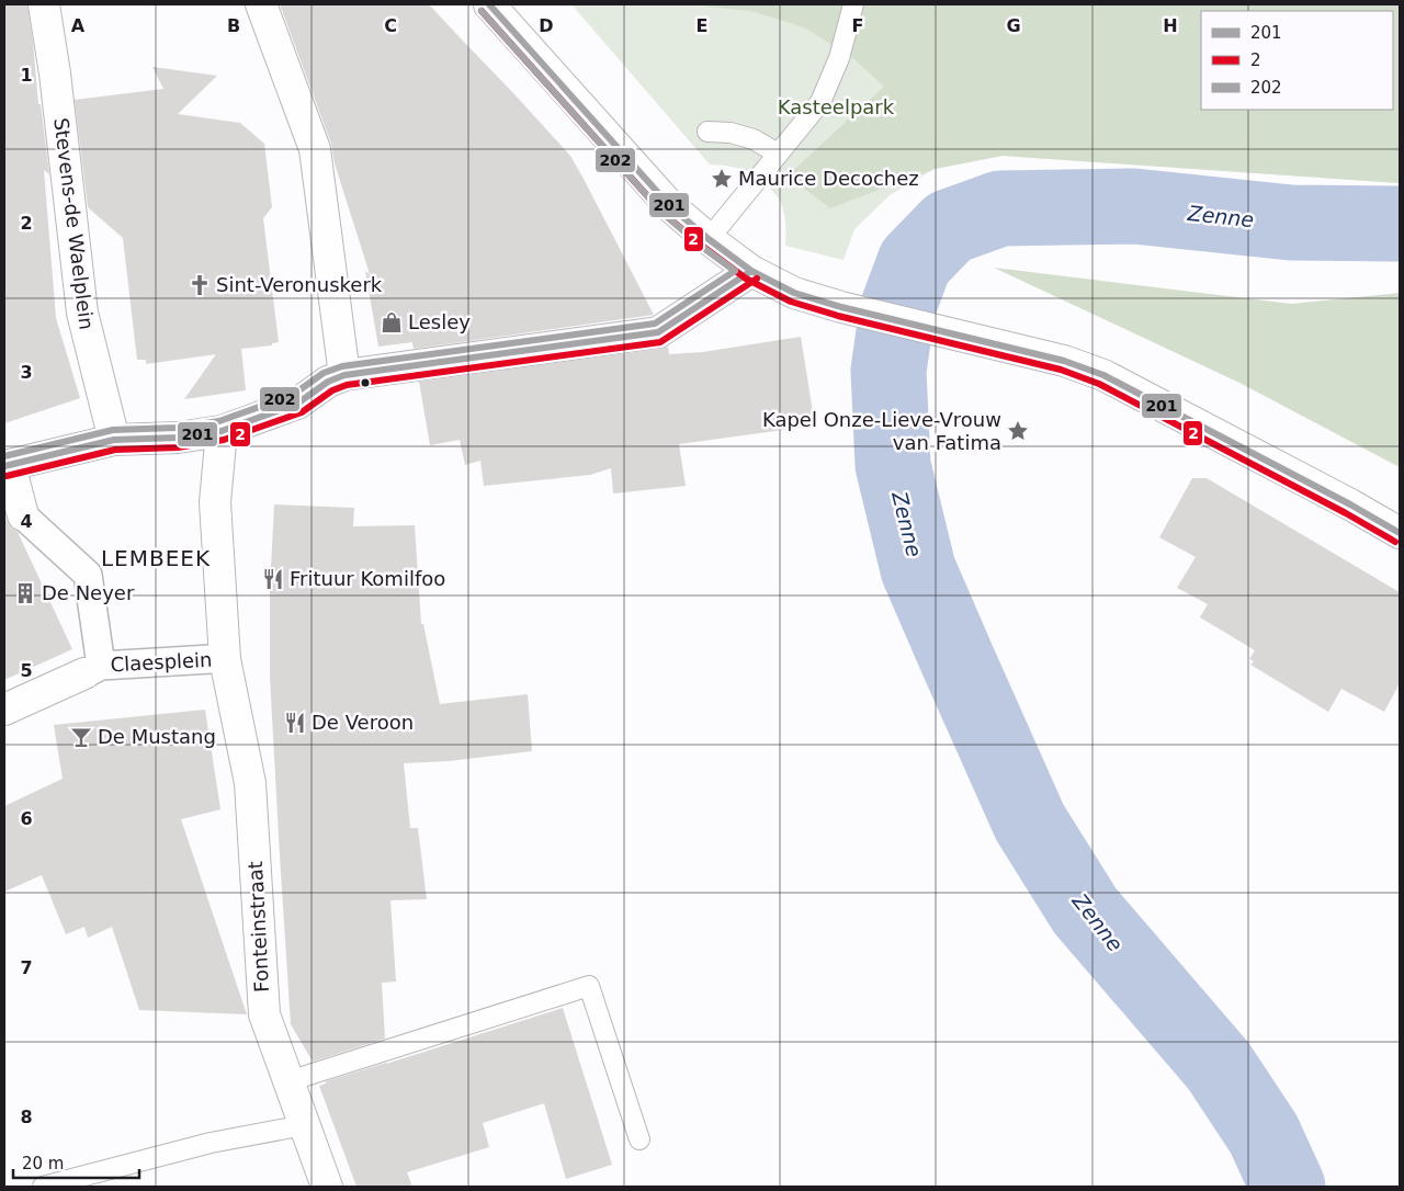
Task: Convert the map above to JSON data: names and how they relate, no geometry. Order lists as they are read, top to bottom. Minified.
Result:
{"streets":{"street":["Stevens-de Waelplein","Claesplein","Fonteinstraat"]},"crossings":[["Claesplein","Fonteinstraat"]],"districts":["LEMBEEK"],"water":["Zenne"],"parks":["Kasteelpark"],"places":{"place":["Maurice Decochez","Kapel Onze-Lieve-Vrouw van Fatima"],"church":["Sint-Veronuskerk"],"shop":["Lesley"],"restaurant":["Frituur Komilfoo","De Veroon"],"building":["De Neyer"],"bar":["De Mustang"]},"lines":["transit line 201","transit line 2","transit line 202"],"legend":["201","2","202"],"scale_bar":"20 m","grid":{"columns":["A","B","C","D","E","F","G","H"],"rows":["1","2","3","4","5","6","7","8"]}}
